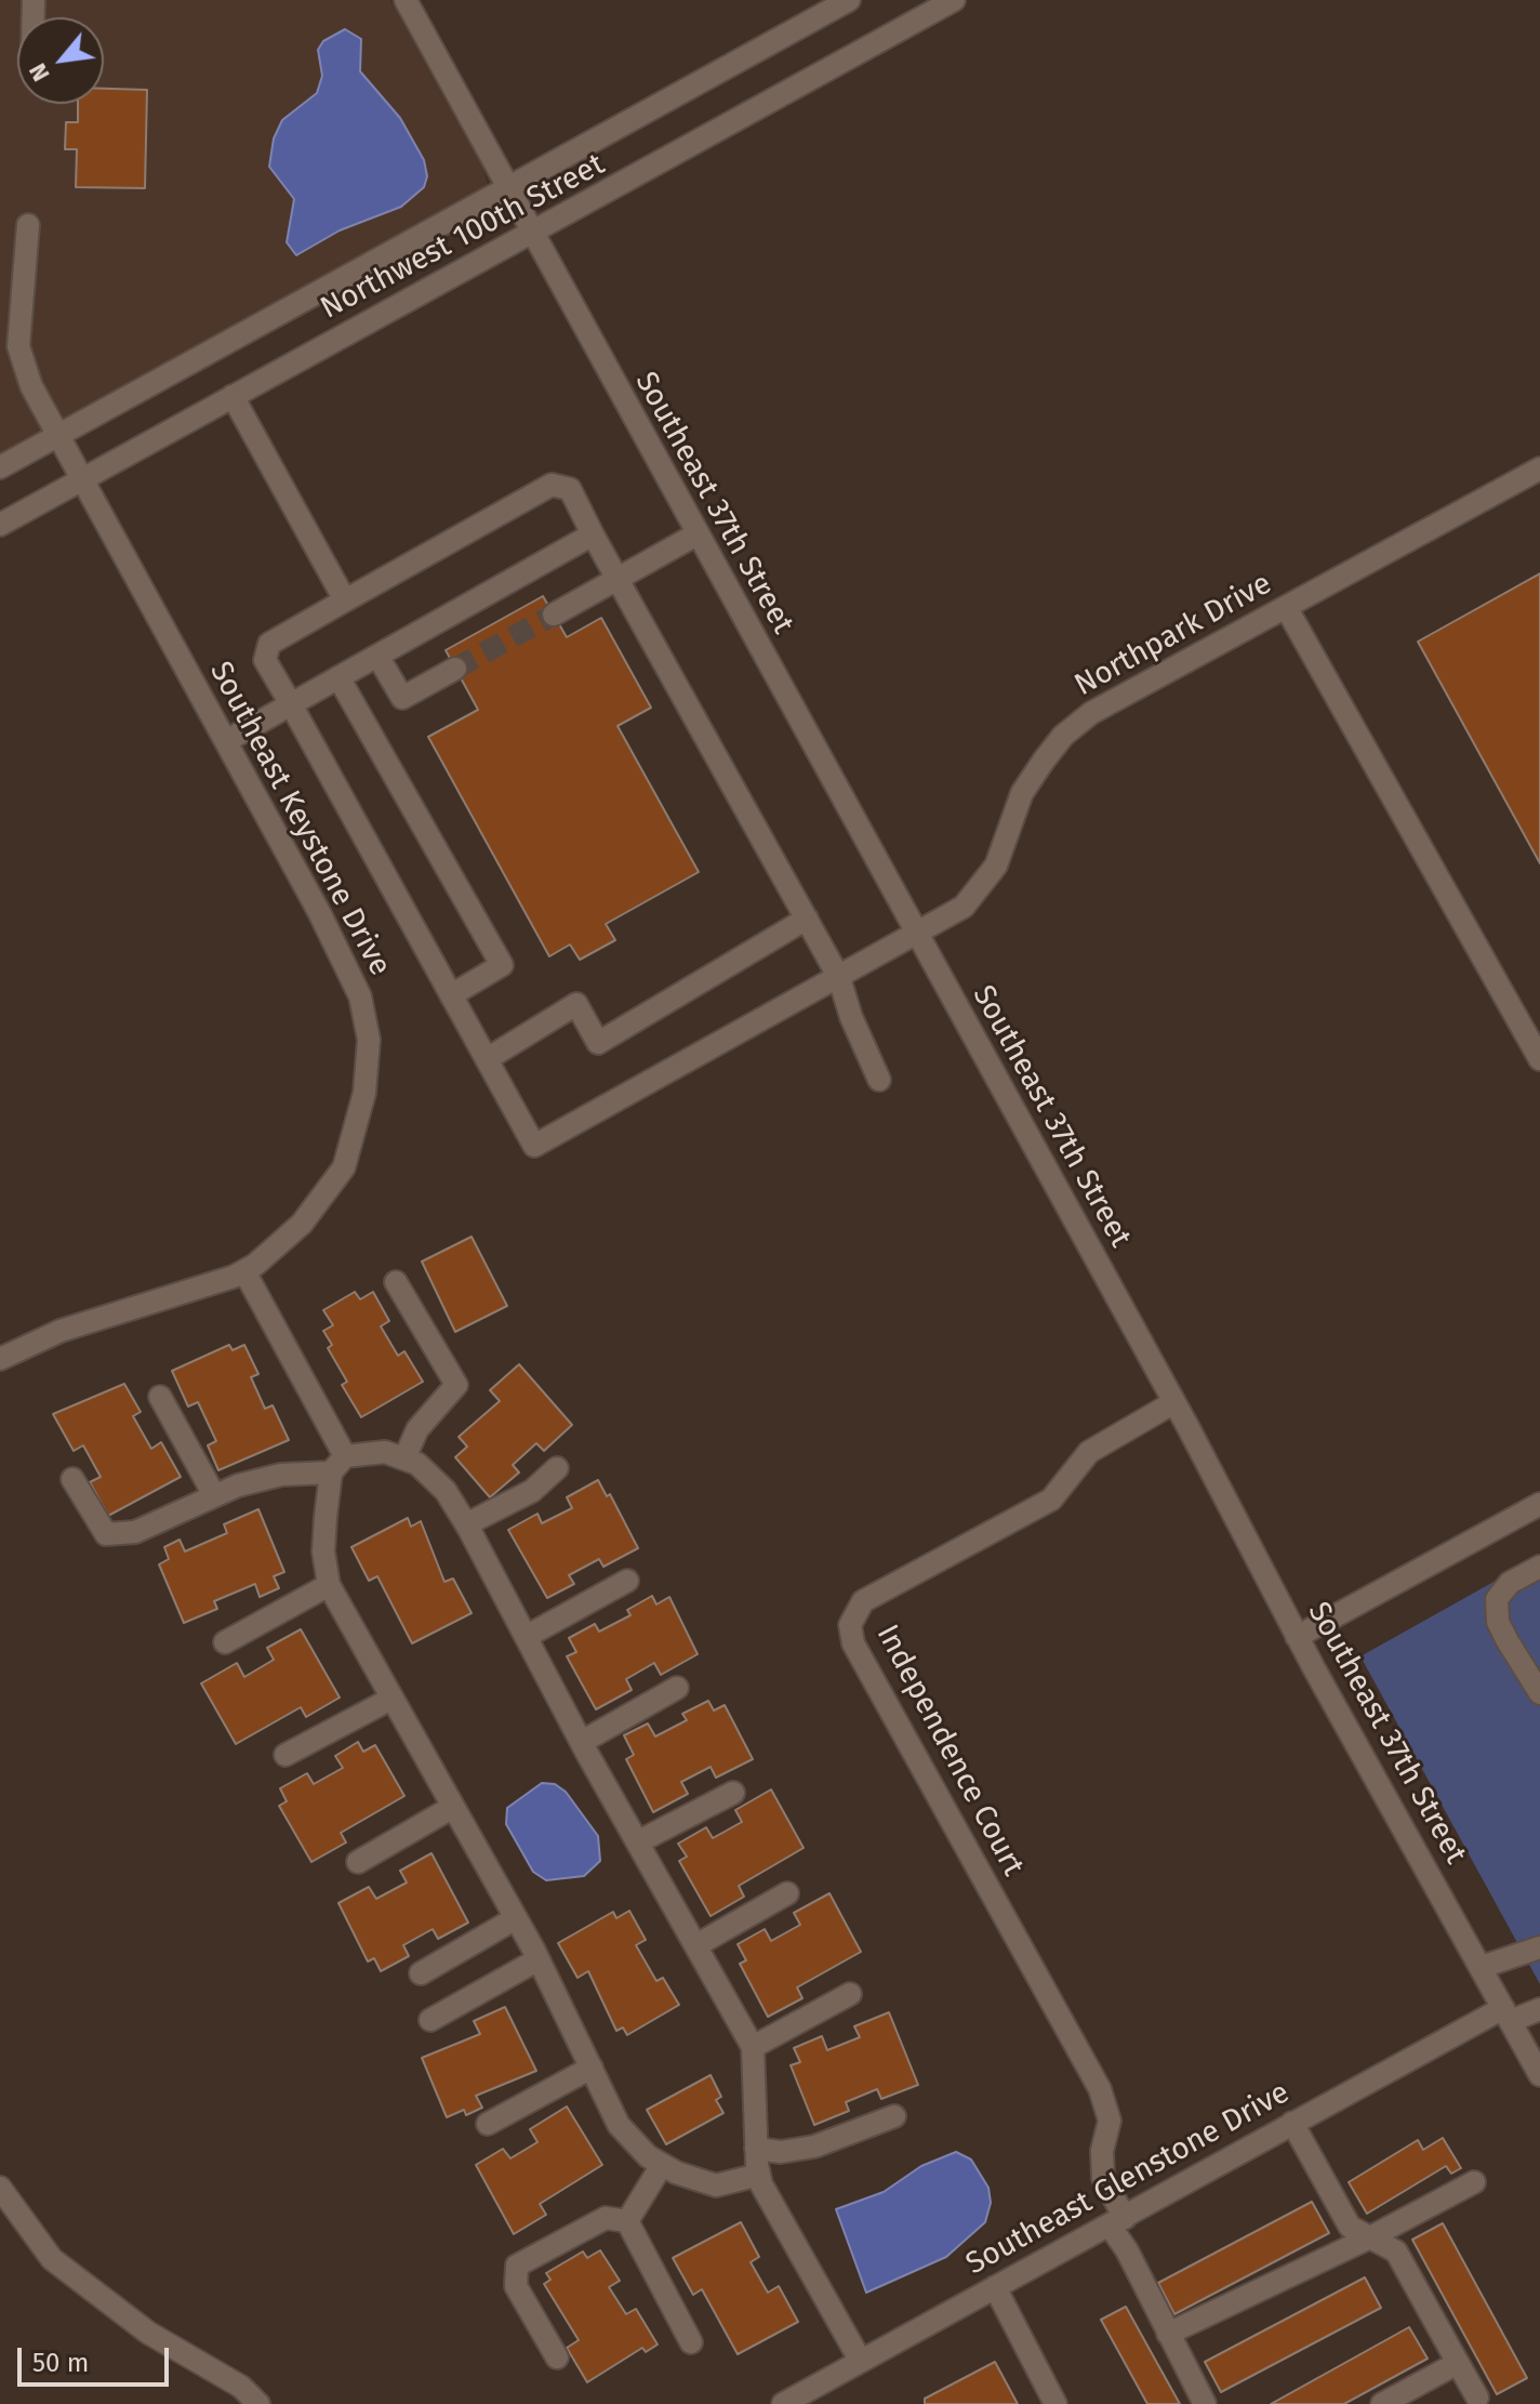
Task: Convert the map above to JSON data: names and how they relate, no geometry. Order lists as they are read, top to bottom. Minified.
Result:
{"streets":{"street":["Northwest 100th Street","Southeast 37th Street","Northpark Drive","Southeast Keystone Drive","Independence Court","Southeast Glenstone Drive"]},"crossings":[["Northwest 100th Street","Southeast 37th Street"],["Northwest 100th Street","Southeast Keystone Drive"],["Southeast 37th Street","Northpark Drive"],["Southeast 37th Street","Independence Court"],["Southeast 37th Street","Southeast Glenstone Drive"],["Independence Court","Southeast Glenstone Drive"]],"scale_bar":"50 m","north":"bottom left"}
